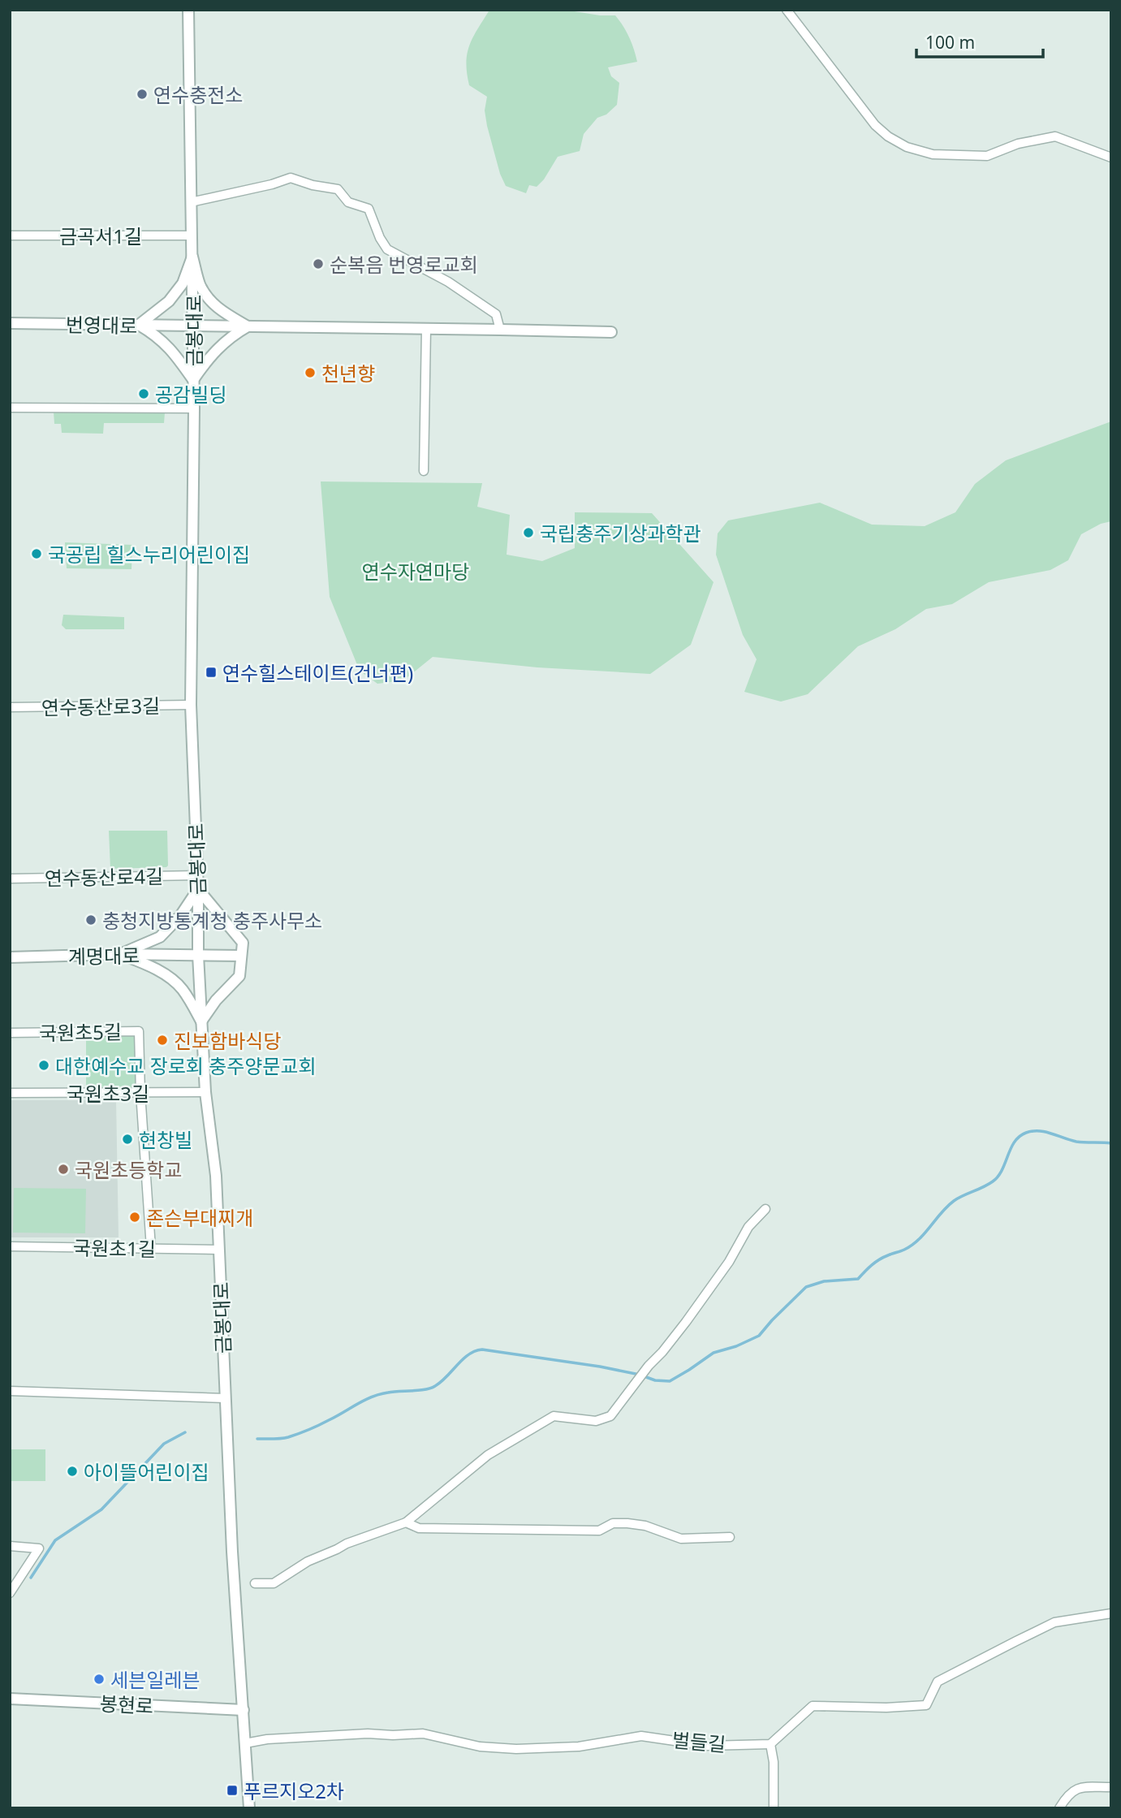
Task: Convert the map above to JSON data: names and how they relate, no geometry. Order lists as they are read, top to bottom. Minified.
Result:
{"streets":{"street":["금곡서1길","번영대로","금봉대로","연수동산로3길","연수동산로4길","계명대로","국원초5길","국원초3길","국원초1길","봉현로","벌들길"]},"crossings":[["금곡서1길","금봉대로"],["번영대로","금봉대로"],["금봉대로","연수동산로3길"],["금봉대로","연수동산로4길"],["금봉대로","계명대로"],["금봉대로","국원초3길"],["금봉대로","국원초1길"],["금봉대로","봉현로"],["금봉대로","벌들길"],["국원초5길","국원초3길"],["국원초5길","국원초1길"]],"parks":["연수자연마당"],"places":{"other":["연수충전소","순복음 번영로교회","천년향","공감빌딩","국립충주기상과학관","국공립 힐스누리어린이집","충청지방통계청 충주사무소","진보함바식당","대한예수교 장로회 충주양문교회","현창빌","국원초등학교","존슨부대찌개","아이뜰어린이집","세븐일레븐"],"transit":["연수힐스테이트(건너편)","푸르지오2차"]},"scale_bar":"100 m"}
